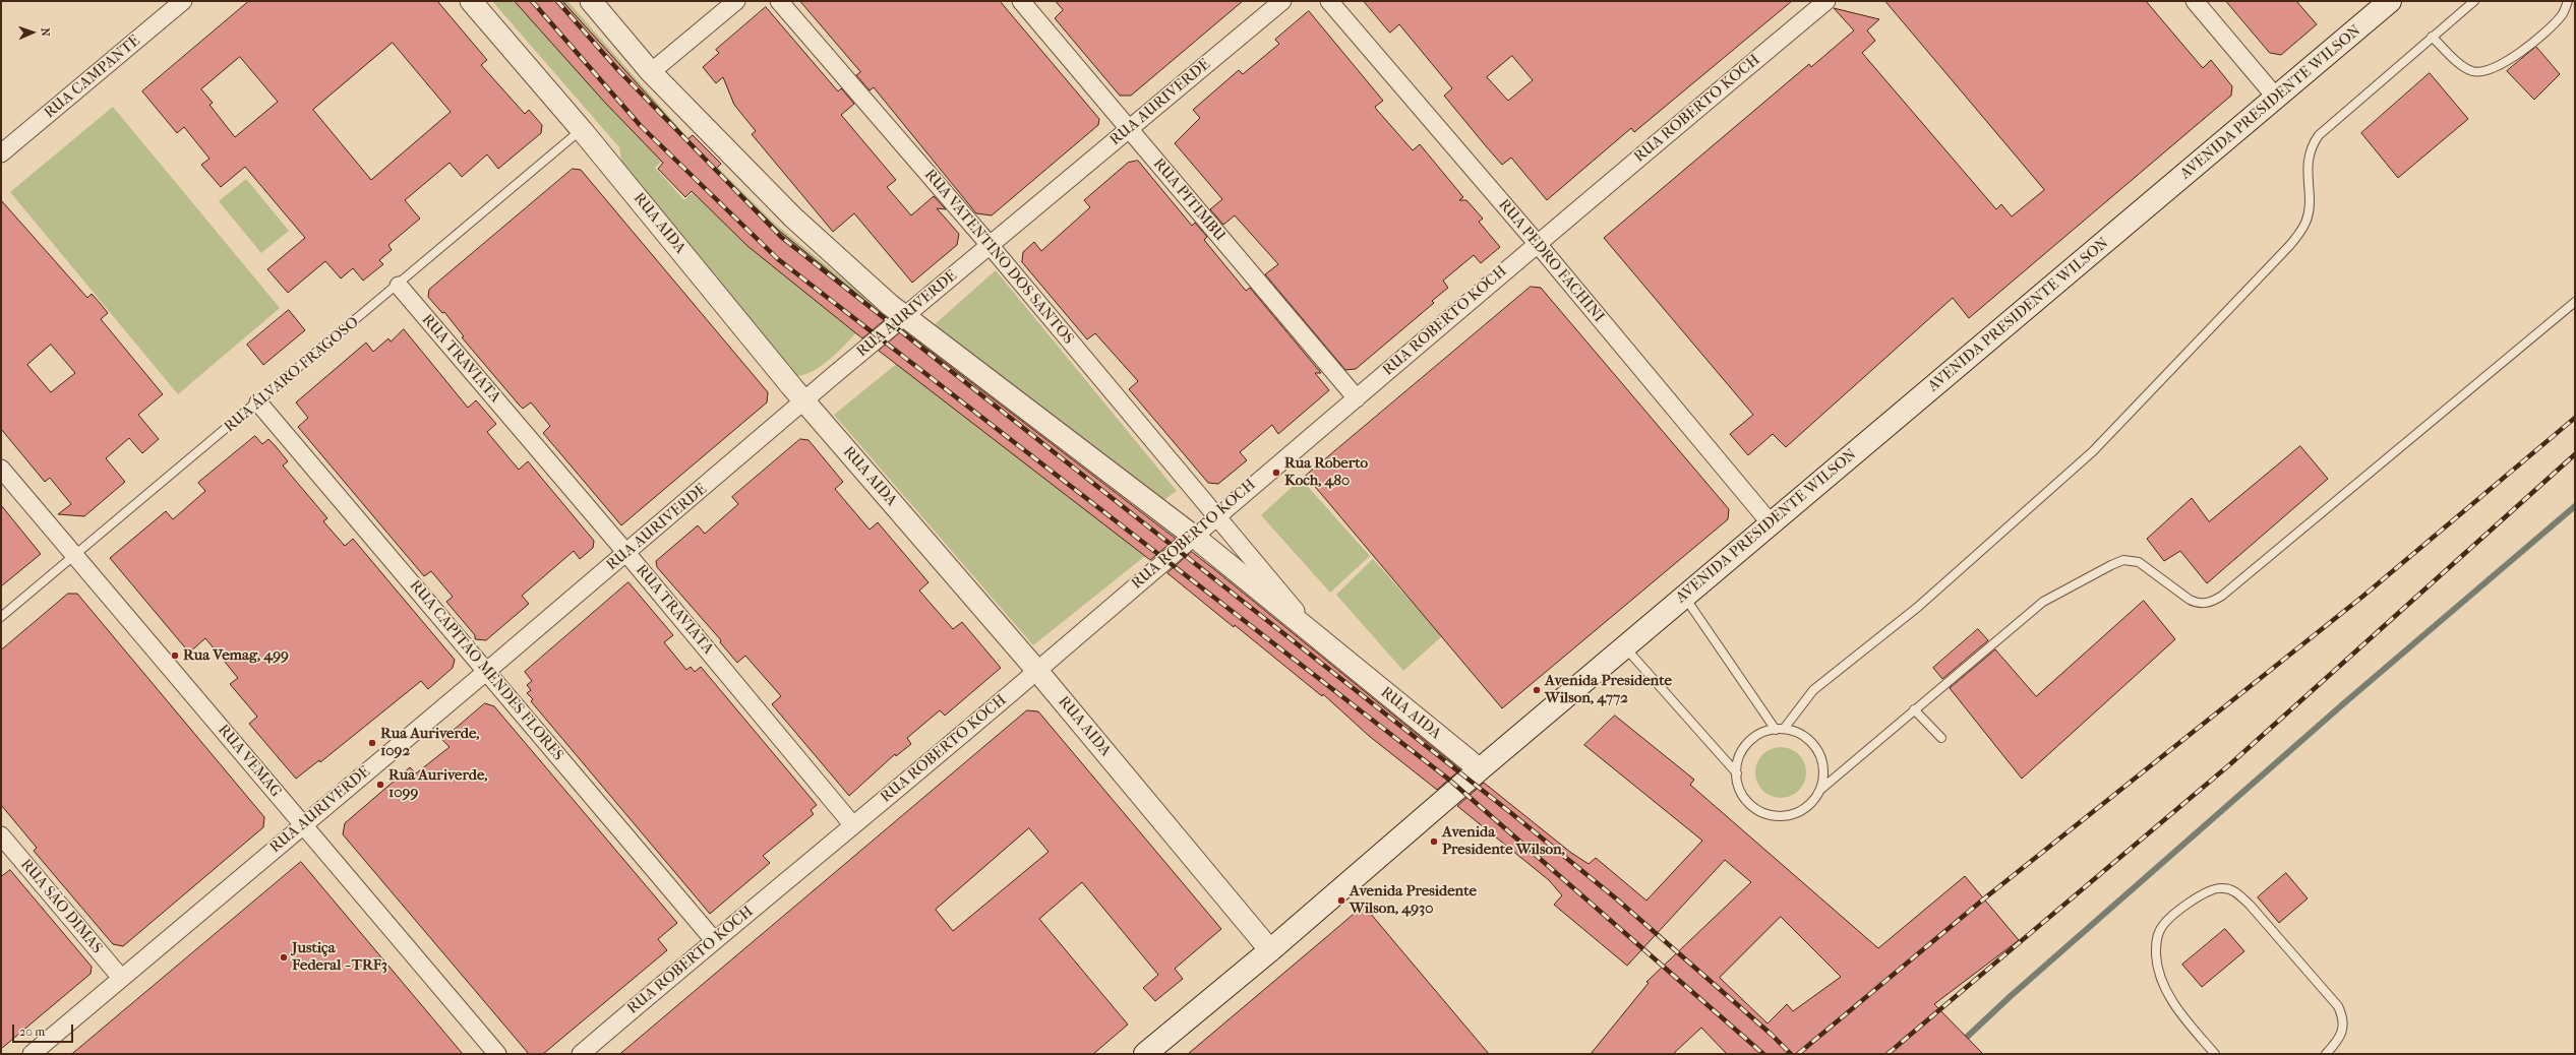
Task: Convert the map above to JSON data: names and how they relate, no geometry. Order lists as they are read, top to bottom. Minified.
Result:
{"streets":{"main road":["AVENIDA PRESIDENTE WILSON"],"street":["RUA CAMPANTE","RUA AURIVERDE","RUA ROBERTO KOCH","RUA PITIMBU","RUA AIDA","RUA VATENTINO DOS SANTOS","RUA PEDRO FACHINI","RUA TRAVIATA","RUA CAPITÃO MENDES FLORES","RUA VEMAG","RUA SÃO DIMAS"],"lane":["RUA ÁLVARO FRAGOSO"]},"crossings":[["RUA AURIVERDE","RUA PITIMBU"],["RUA AURIVERDE","RUA AIDA"],["RUA AURIVERDE","RUA VATENTINO DOS SANTOS"],["RUA AURIVERDE","RUA TRAVIATA"],["RUA AURIVERDE","RUA CAPITÃO MENDES FLORES"],["RUA AURIVERDE","RUA VEMAG"],["RUA AURIVERDE","RUA SÃO DIMAS"],["AVENIDA PRESIDENTE WILSON","RUA AIDA"],["AVENIDA PRESIDENTE WILSON","RUA PEDRO FACHINI"],["RUA ROBERTO KOCH","RUA PITIMBU"],["RUA ROBERTO KOCH","RUA AIDA"],["RUA ROBERTO KOCH","RUA VATENTINO DOS SANTOS"],["RUA ROBERTO KOCH","RUA PEDRO FACHINI"],["RUA ROBERTO KOCH","RUA TRAVIATA"],["RUA ROBERTO KOCH","RUA CAPITÃO MENDES FLORES"],["RUA AIDA","RUA VATENTINO DOS SANTOS"],["RUA AIDA","RUA ÁLVARO FRAGOSO"],["RUA TRAVIATA","RUA ÁLVARO FRAGOSO"],["RUA ÁLVARO FRAGOSO","RUA CAPITÃO MENDES FLORES"],["RUA ÁLVARO FRAGOSO","RUA VEMAG"]],"places":["Rua Roberto Koch, 480","Rua Vemag, 499","Avenida Presidente Wilson, 4772","Rua Auriverde, 1092","Rua Auriverde, 1099","Avenida Presidente Wilson,","Avenida Presidente Wilson, 4930","Justiça Federal - TRF3"],"scale_bar":"20 m","north":"right"}
